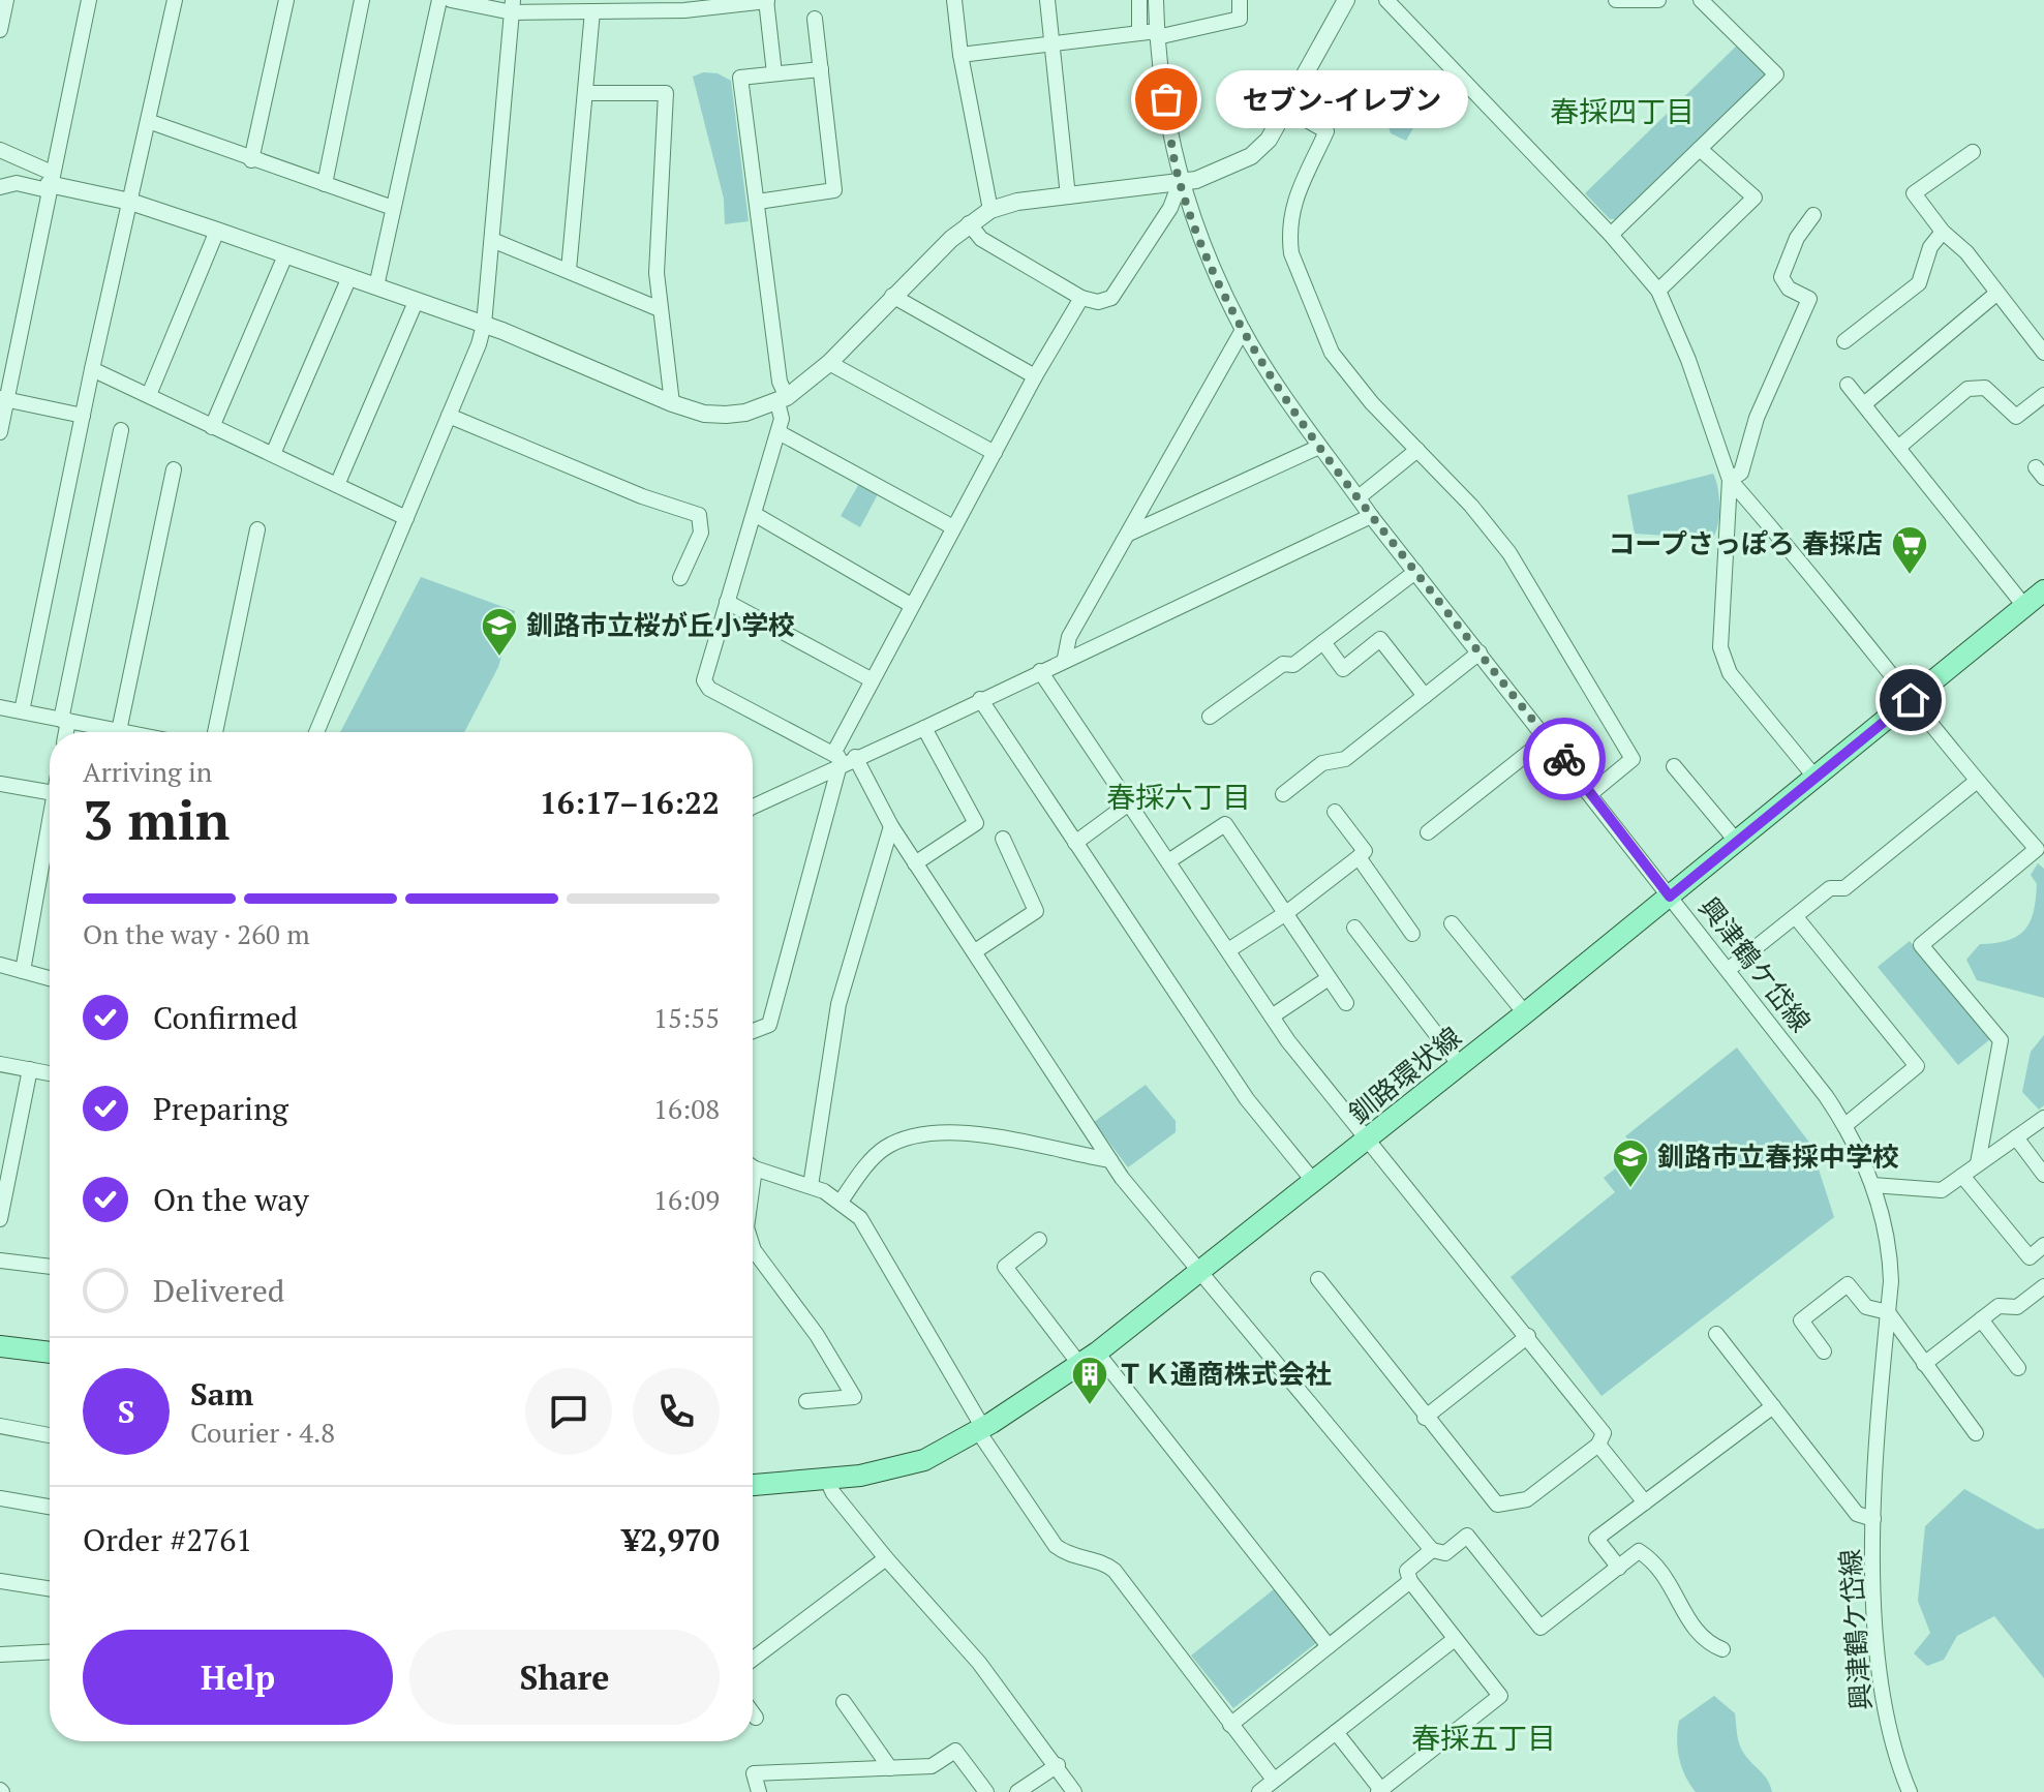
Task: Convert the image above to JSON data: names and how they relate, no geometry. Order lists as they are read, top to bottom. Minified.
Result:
{"streets":{"main road":["釧路環状線"],"street":["興津鶴ケ岱線"]},"crossings":[["興津鶴ケ岱線","釧路環状線"]],"districts":["春採四丁目","春採六丁目","春採五丁目"],"places":{"other":["セブン-イレブン"],"supermarket":["コープさっぽろ 春採店"],"school or university":["釧路市立桜が丘小学校","釧路市立春採中学校"],"building":["ＴＫ通商株式会社"]},"page":{"bubble":"セブン-イレブン","heading":["3 min","Arriving in","16:17–16:22"],"panel":["Sam","Courier · 4.8","Order #2761","¥2,970"],"bar":"On the way · 260 m","list":[["Confirmed","15:55"],["Preparing","16:08"],["On the way","16:09"],"Delivered"],"round":"S","buttons":["Help","Share"]}}
